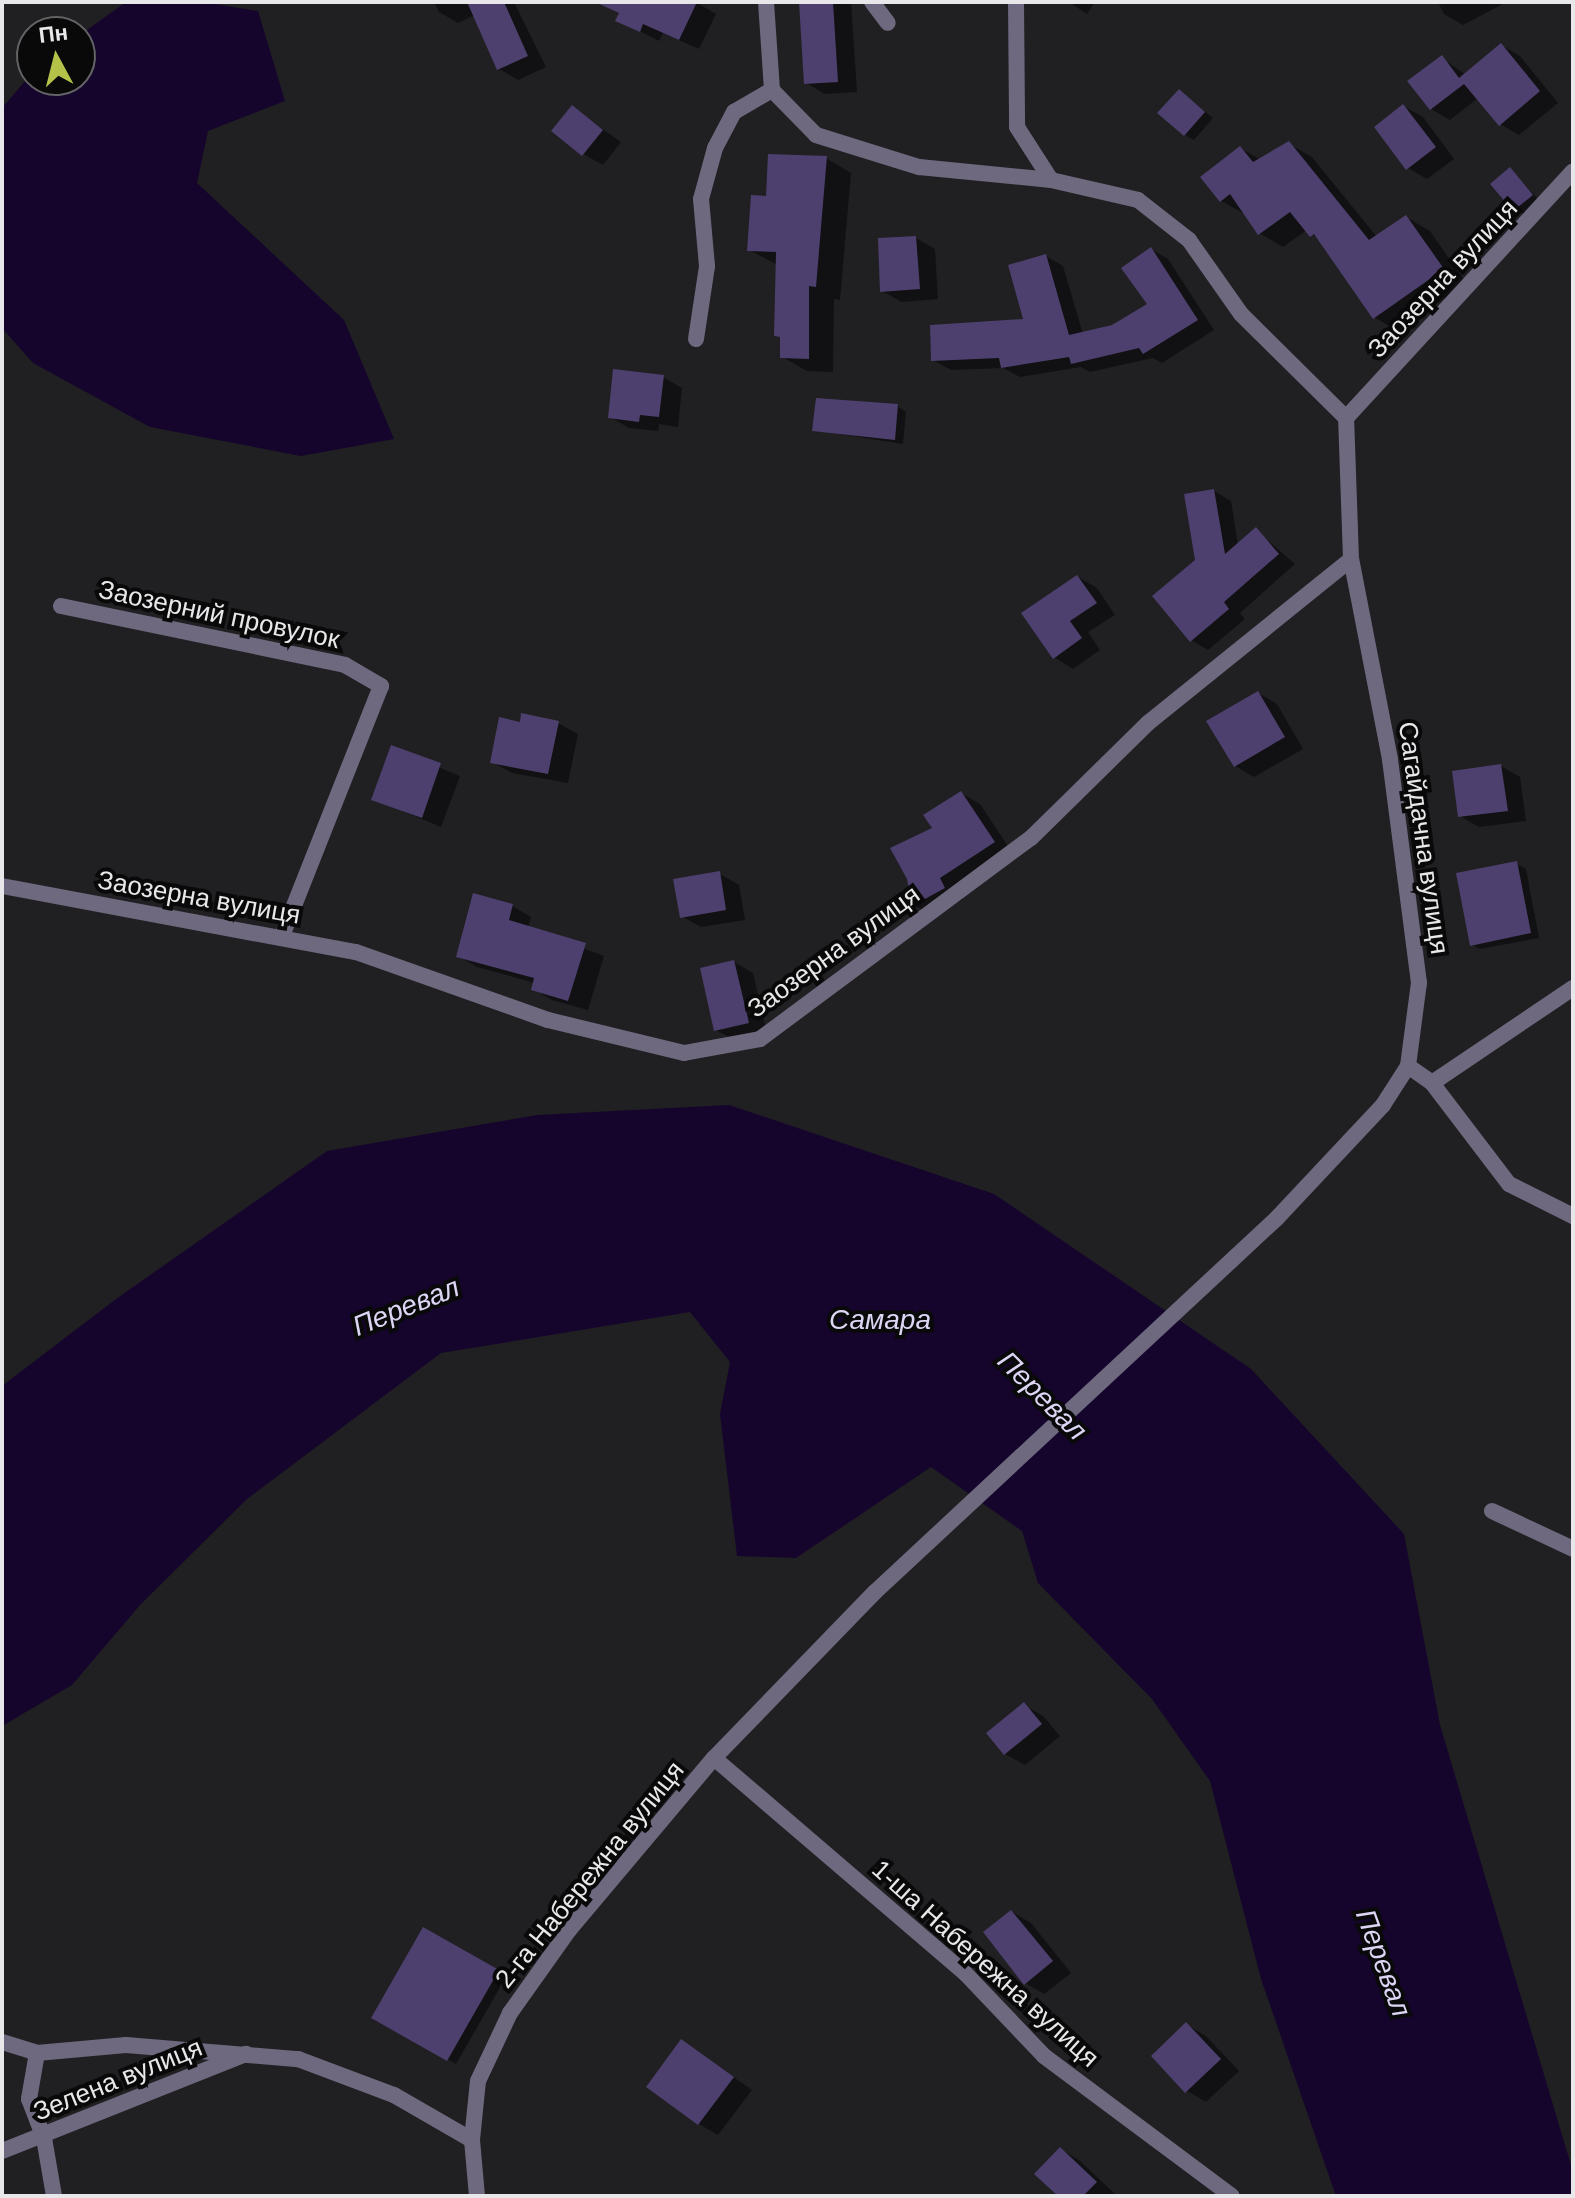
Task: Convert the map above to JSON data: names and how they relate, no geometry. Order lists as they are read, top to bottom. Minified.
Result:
{"streets":{"street":["Заозерна вулиця","Заозерний провулок","Сагайдачна вулиця","2-га Набережна вулиця","1-ша Набережна вулиця","Зелена вулиця"]},"crossings":[["Заозерна вулиця","Заозерний провулок"],["Заозерна вулиця","Сагайдачна вулиця"],["Сагайдачна вулиця","2-га Набережна вулиця"],["2-га Набережна вулиця","1-ша Набережна вулиця"]],"water":["Перевал","Самара"],"north":"top"}
